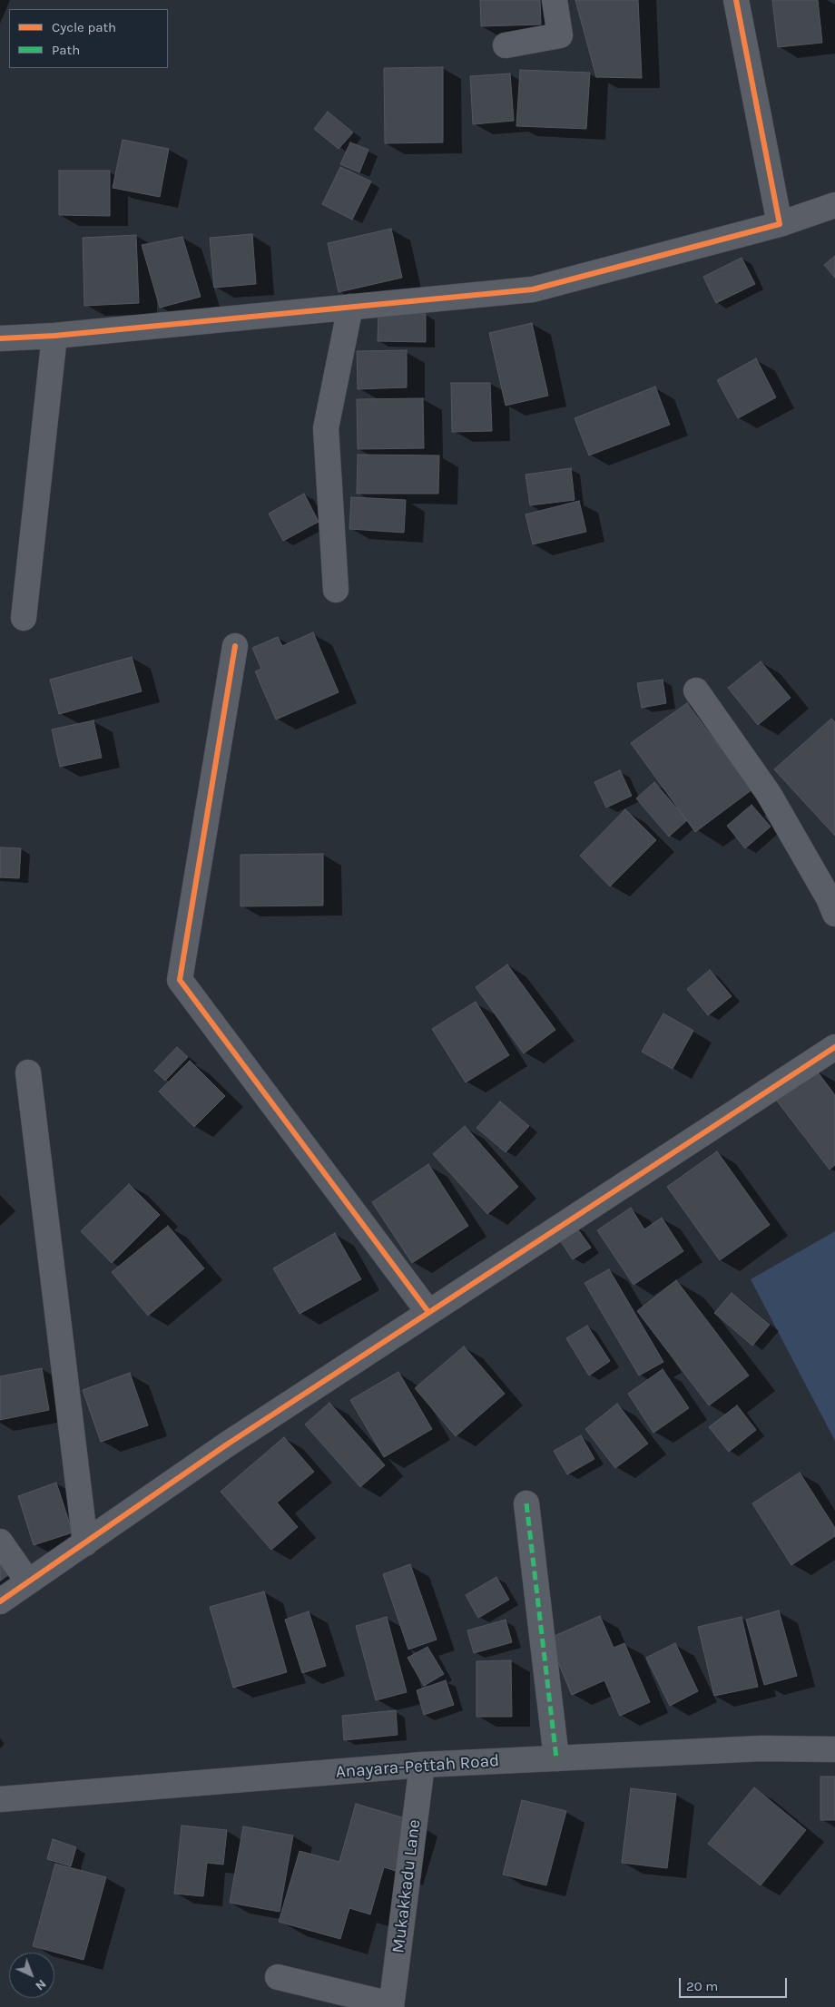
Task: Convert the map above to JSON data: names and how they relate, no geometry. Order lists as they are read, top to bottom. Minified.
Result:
{"streets":{"main road":["Anayara-Pettah Road"],"street":["Mukakkadu Lane"]},"crossings":[["Anayara-Pettah Road","Mukakkadu Lane"]],"legend":["Cycle path","Path"],"scale_bar":"20 m","north":"bottom right"}
